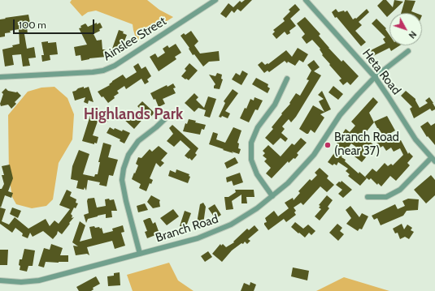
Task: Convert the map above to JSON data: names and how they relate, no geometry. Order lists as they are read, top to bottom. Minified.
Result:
{"streets":{"street":["Ainslee Street","Heta Road","Branch Road"]},"crossings":[["Heta Road","Branch Road"]],"districts":["Highlands Park"],"places":["Branch Road (near 37)"],"scale_bar":"100 m","north":"bottom right"}
